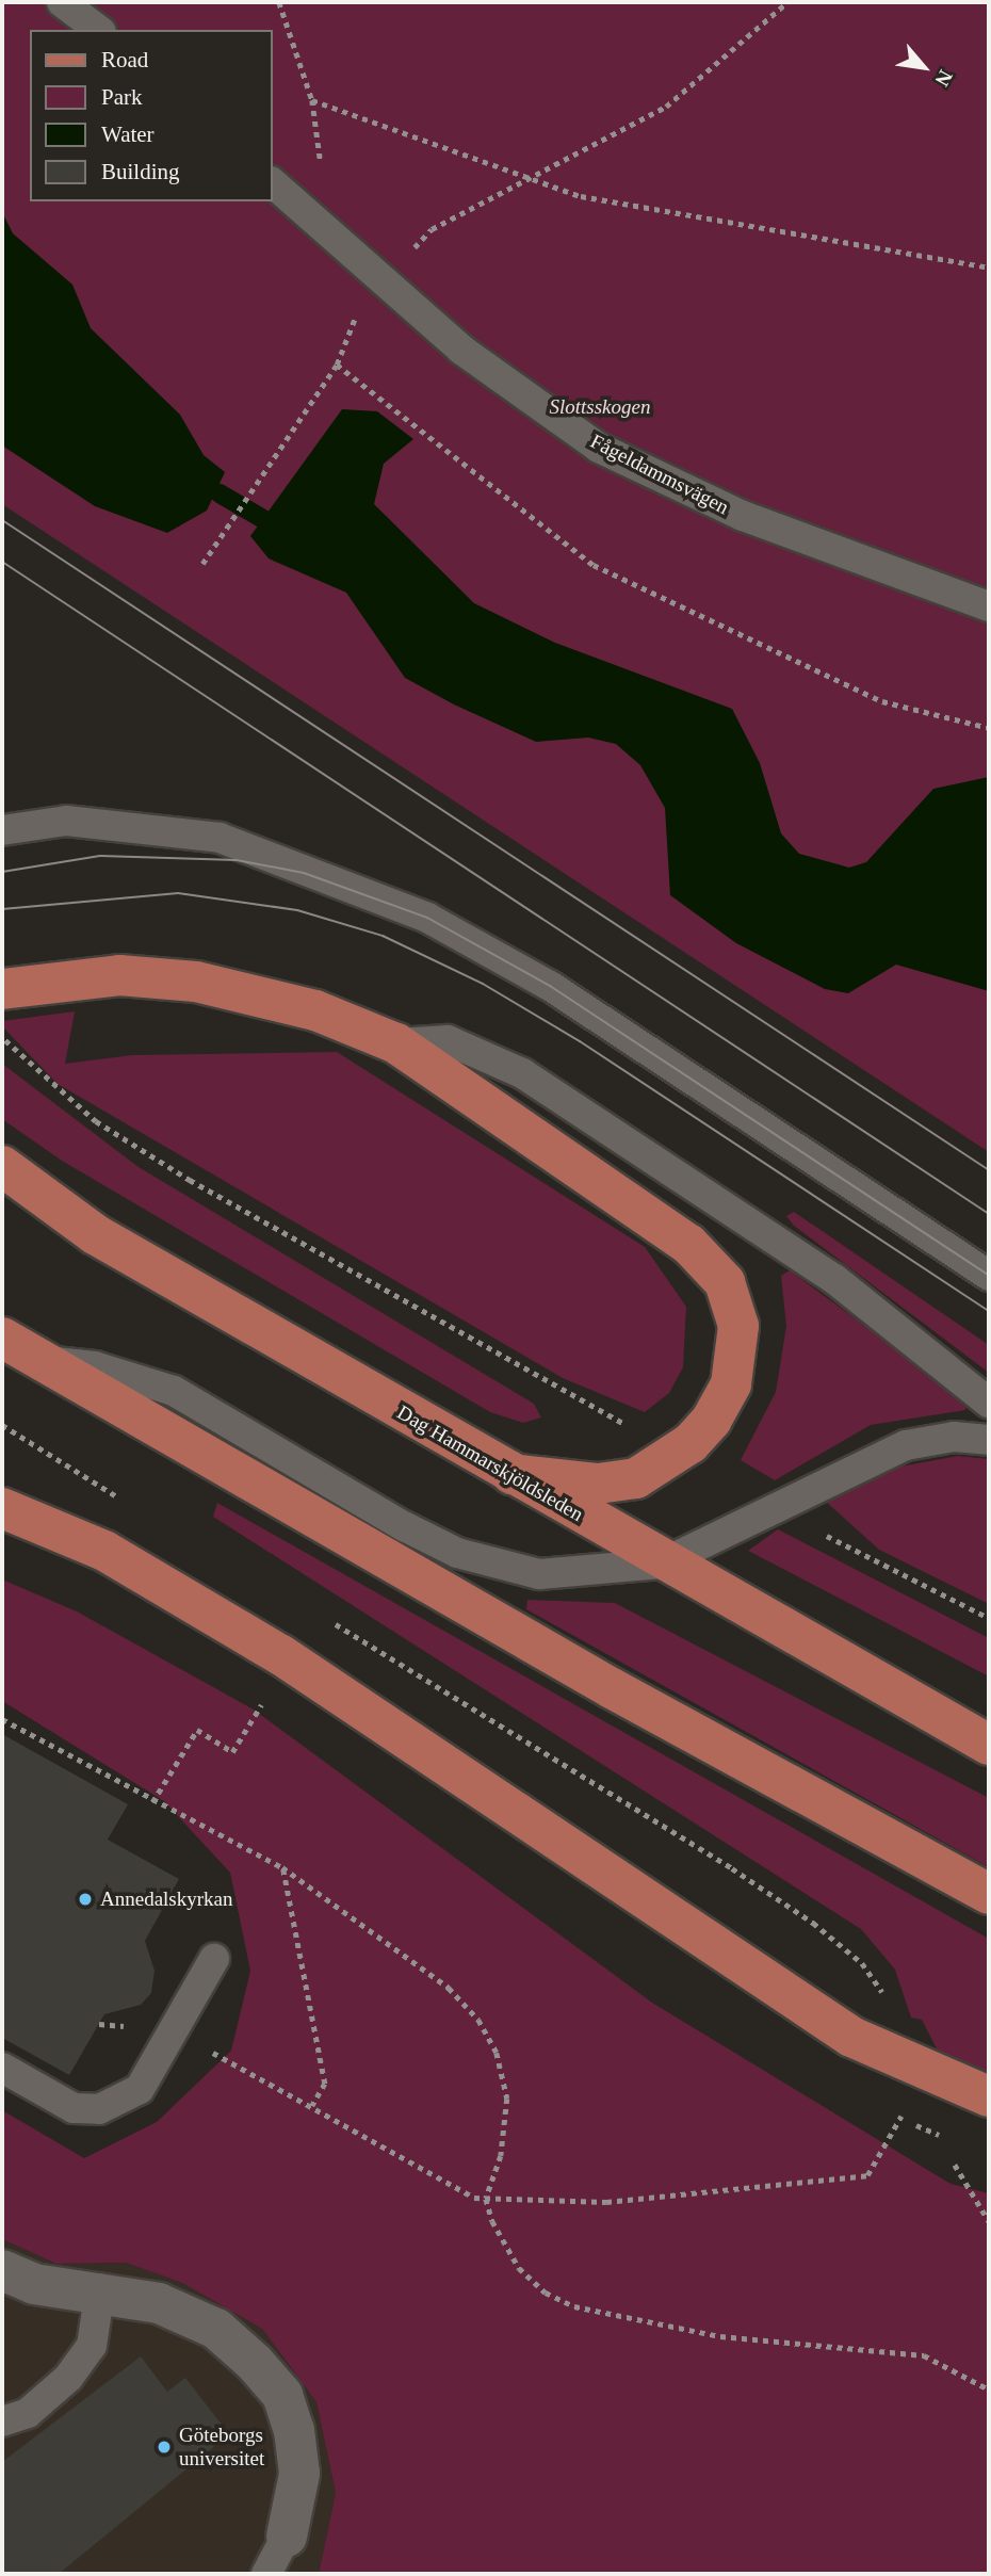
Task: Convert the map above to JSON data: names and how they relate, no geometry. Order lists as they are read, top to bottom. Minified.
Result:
{"streets":{"main road":["Dag Hammarskjöldsleden"],"lane":["Fågeldammsvägen"]},"parks":["Slottsskogen"],"places":["Annedalskyrkan","Göteborgs universitet"],"legend":["Road","Park","Water","Building"],"north":"bottom right"}
